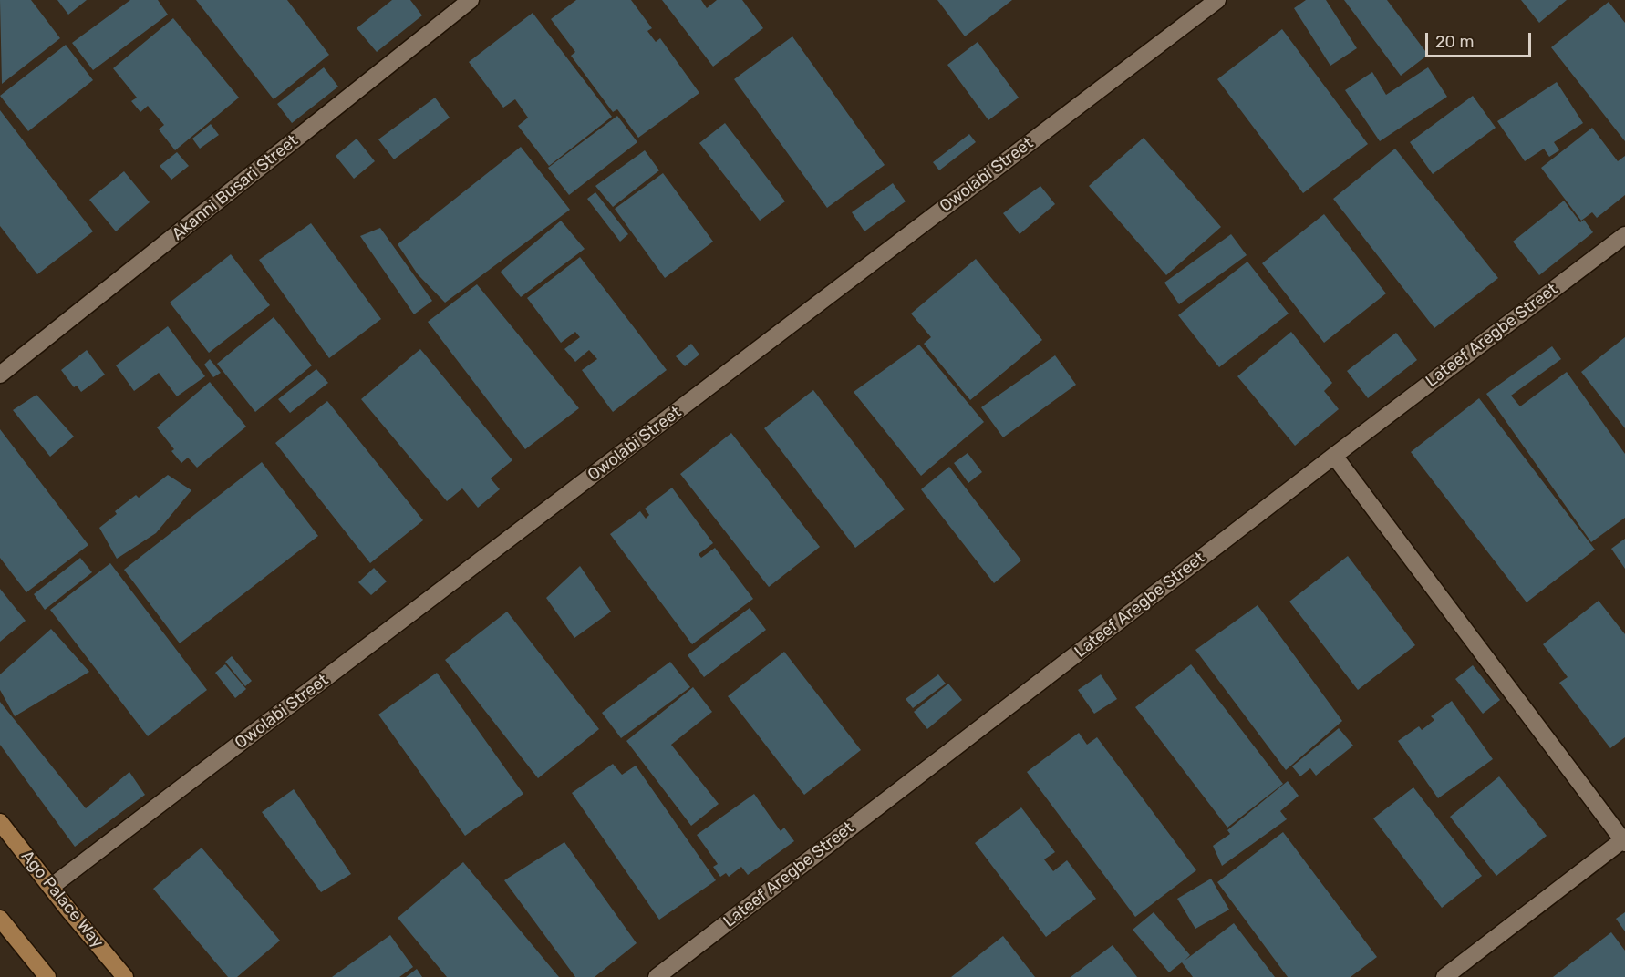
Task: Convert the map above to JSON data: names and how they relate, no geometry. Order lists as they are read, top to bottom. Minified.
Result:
{"streets":{"main road":["Ago Palace Way"],"street":["Owolabi Street","Akanni Busari Street","Lateef Aregbe Street"]},"crossings":[["Owolabi Street","Ago Palace Way"]],"scale_bar":"20 m"}
